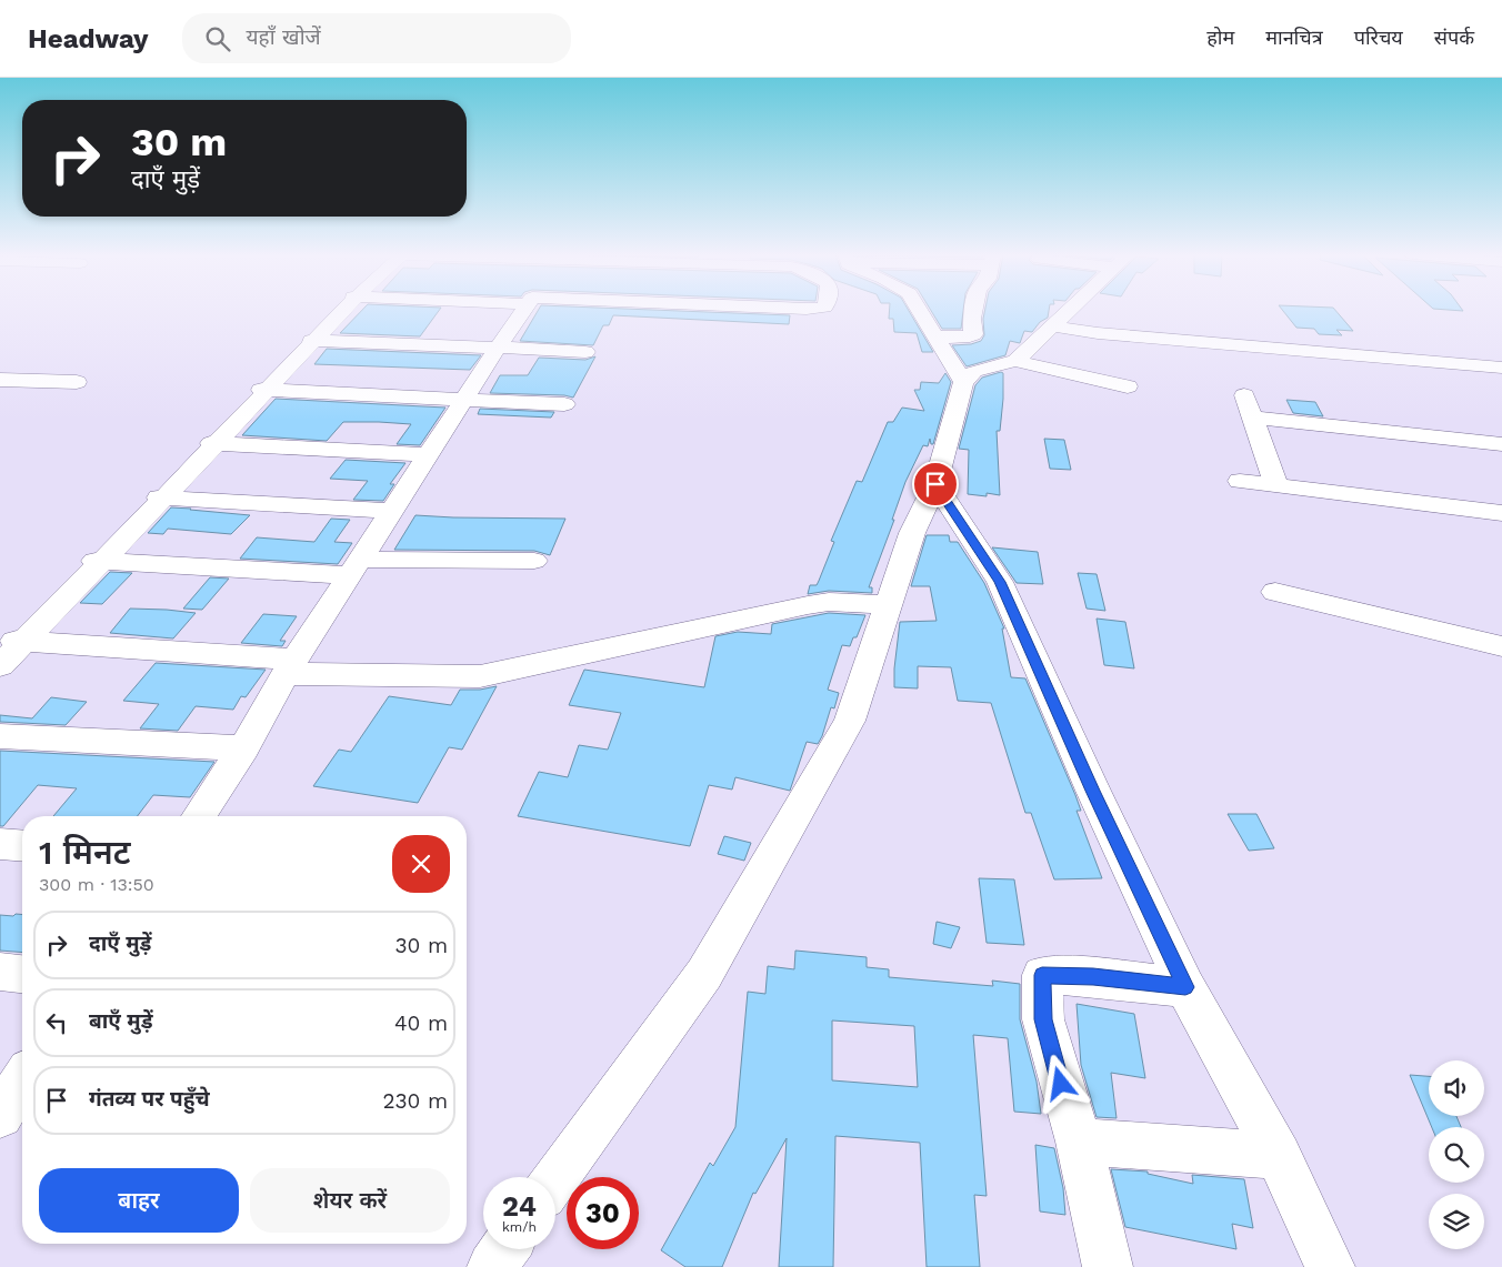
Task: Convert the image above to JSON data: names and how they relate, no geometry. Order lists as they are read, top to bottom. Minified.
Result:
{"page":{"header":"Headway","search":"यहाँ खोजें","nav":["होम","मानचित्र","परिचय","संपर्क"],"turn":["30 m","दाएँ मुड़ें"],"heading":["1 मिनट","300 m · 13:50"],"list":[{"name":"दाएँ मुड़ें","value":"30 m"},{"name":"बाएँ मुड़ें","value":"40 m"},{"name":"गंतव्य पर पहुँचे","value":"230 m"}],"buttons":["बाहर","शेयर करें"],"speed":"24 km/h","limit":"30"}}
